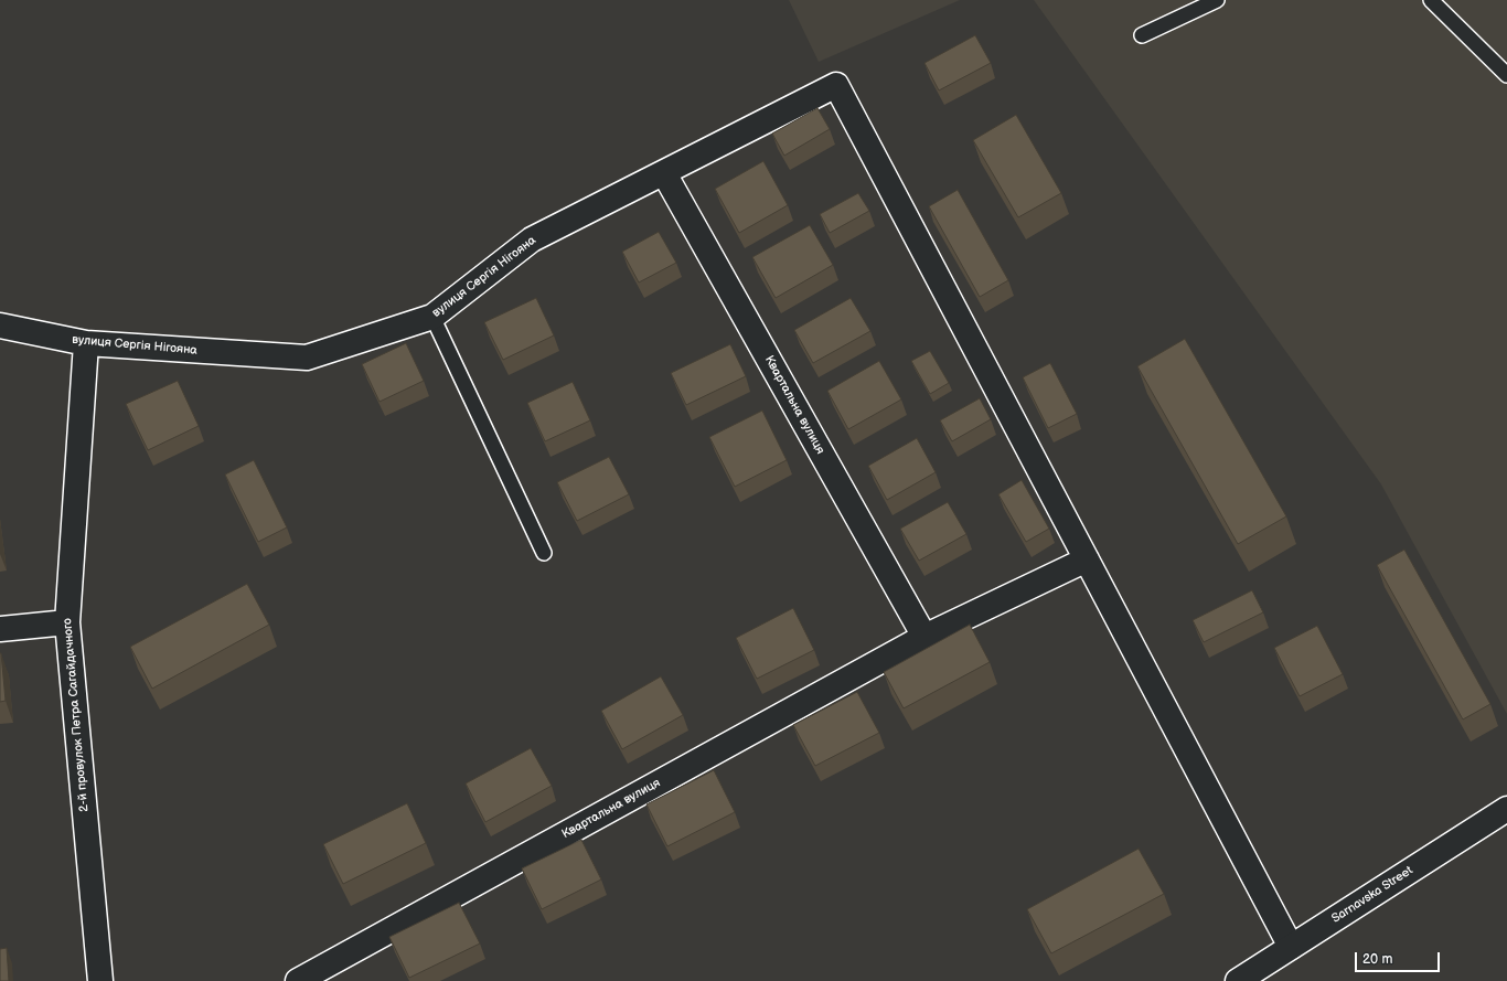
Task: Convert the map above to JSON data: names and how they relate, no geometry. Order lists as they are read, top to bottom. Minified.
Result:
{"streets":{"street":["вулиця Сергія Нігояна","Квартальна вулиця","2-й провулок Петра Сагайдачного","Sarnavska Street"]},"crossings":[["вулиця Сергія Нігояна","Квартальна вулиця"],["вулиця Сергія Нігояна","2-й провулок Петра Сагайдачного"]],"scale_bar":"20 m"}
